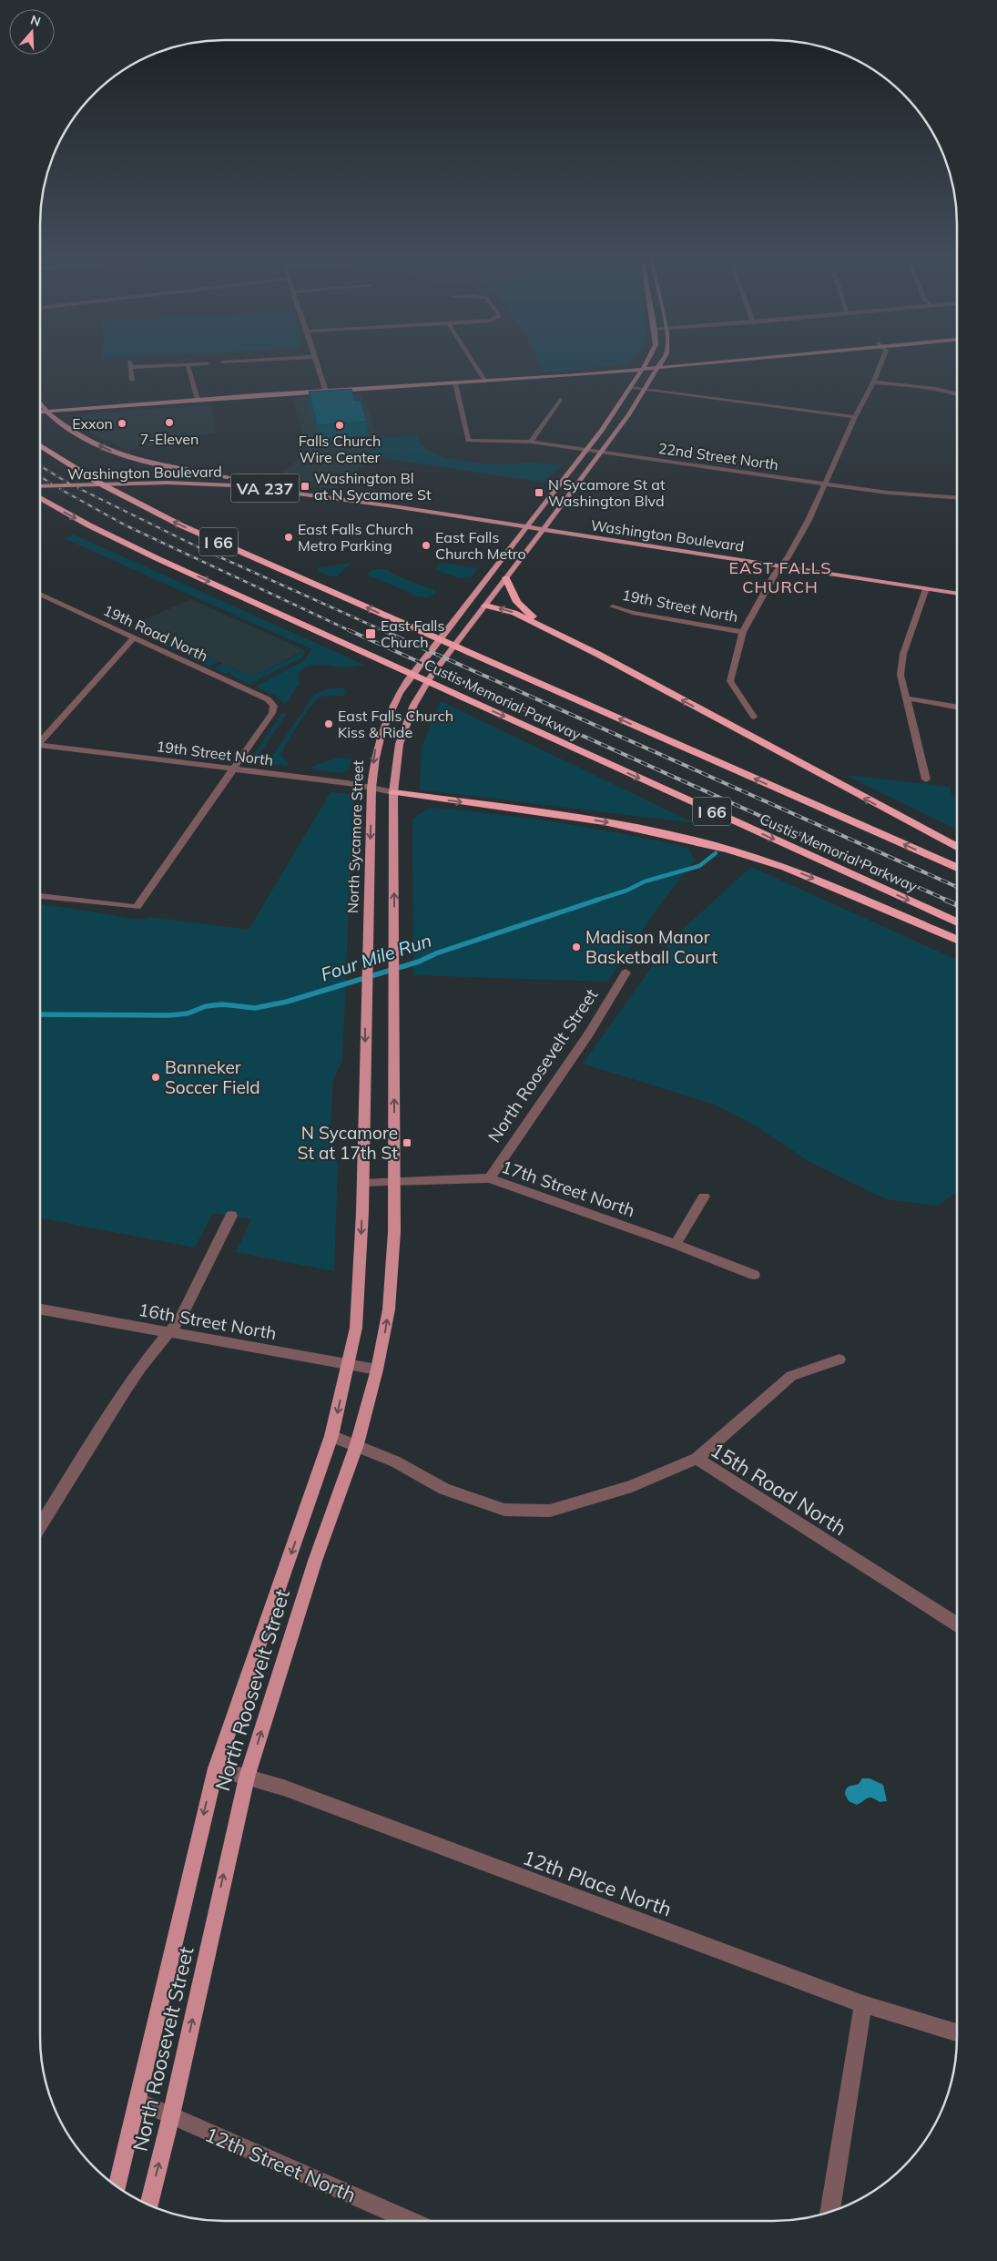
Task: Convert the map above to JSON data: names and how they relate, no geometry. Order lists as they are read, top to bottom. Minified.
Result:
{"streets":{"highway":["I 66","Custis Memorial Parkway"],"main road":["Washington Boulevard","VA 237","North Sycamore Street","North Roosevelt Street"],"street":["22nd Street North","19th Street North","19th Road North","17th Street North","16th Street North","15th Road North","12th Place North","12th Street North"]},"crossings":[["22nd Street North","North Sycamore Street"],["Washington Boulevard","North Sycamore Street"],["19th Street North","19th Road North"],["19th Street North","North Sycamore Street"],["North Sycamore Street","North Roosevelt Street"],["North Sycamore Street","17th Street North"],["North Roosevelt Street","17th Street North"],["North Roosevelt Street","16th Street North"],["North Roosevelt Street","15th Road North"],["North Roosevelt Street","12th Place North"],["North Roosevelt Street","12th Street North"]],"districts":["EAST FALLS CHURCH"],"water":["Four Mile Run"],"places":{"other":["7-Eleven","Exxon","Falls Church Wire Center","East Falls Church Metro Parking","East Falls Church Metro","East Falls Church Kiss & Ride","Madison Manor Basketball Court","Banneker Soccer Field"],"transit":["Washington Bl at N Sycamore St","N Sycamore St at Washington Blvd","East Falls Church","N Sycamore St at 17th St"]},"north":"top"}
